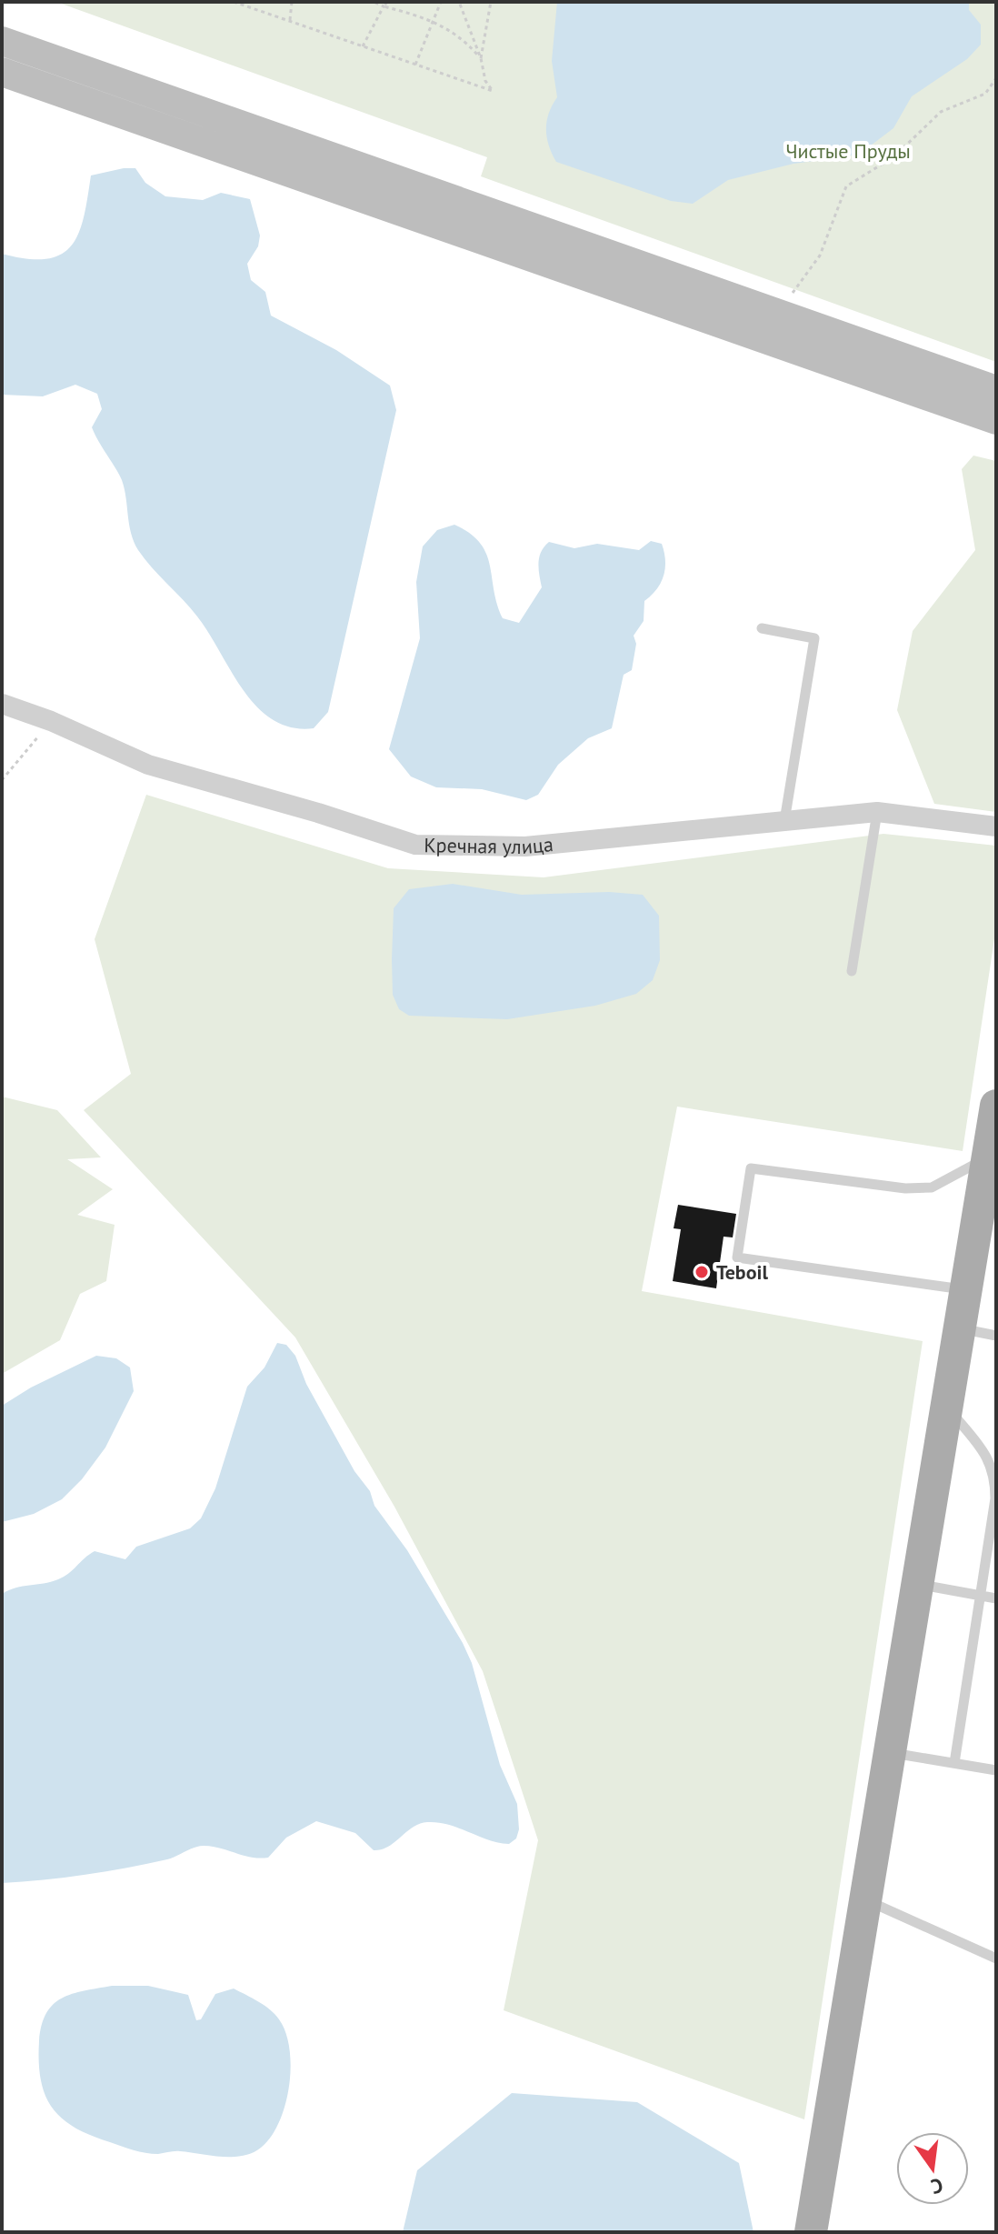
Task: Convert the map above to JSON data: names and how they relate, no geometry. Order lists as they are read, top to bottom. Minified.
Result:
{"streets":{"street":["Кречная улица"]},"parks":["Чистые Пруды"],"places":["Teboil"],"north":"bottom"}
